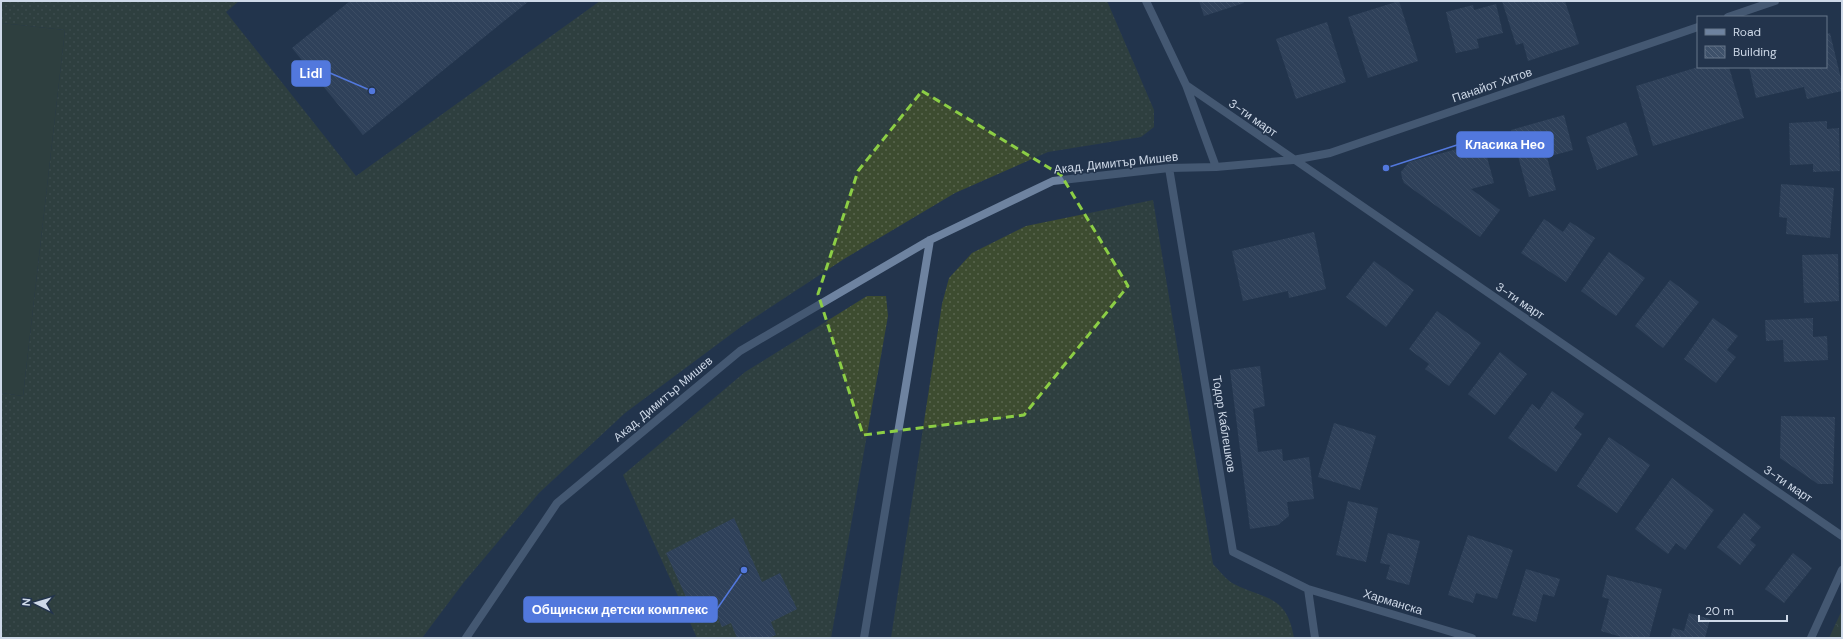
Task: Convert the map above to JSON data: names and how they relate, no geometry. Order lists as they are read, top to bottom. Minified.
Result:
{"streets":{"street":["Панайот Хитов","3-ти март","Акад. Димитър Мишев","Тодор Каблешков","Харманска"]},"crossings":[["Панайот Хитов","3-ти март"],["Панайот Хитов","Акад. Димитър Мишев"],["3-ти март","Акад. Димитър Мишев"],["Акад. Димитър Мишев","Тодор Каблешков"],["Тодор Каблешков","Харманска"]],"places":["Lidl","Класика Нео","Общински детски комплекс"],"legend":["Road","Building"],"scale_bar":"20 m","north":"left"}
